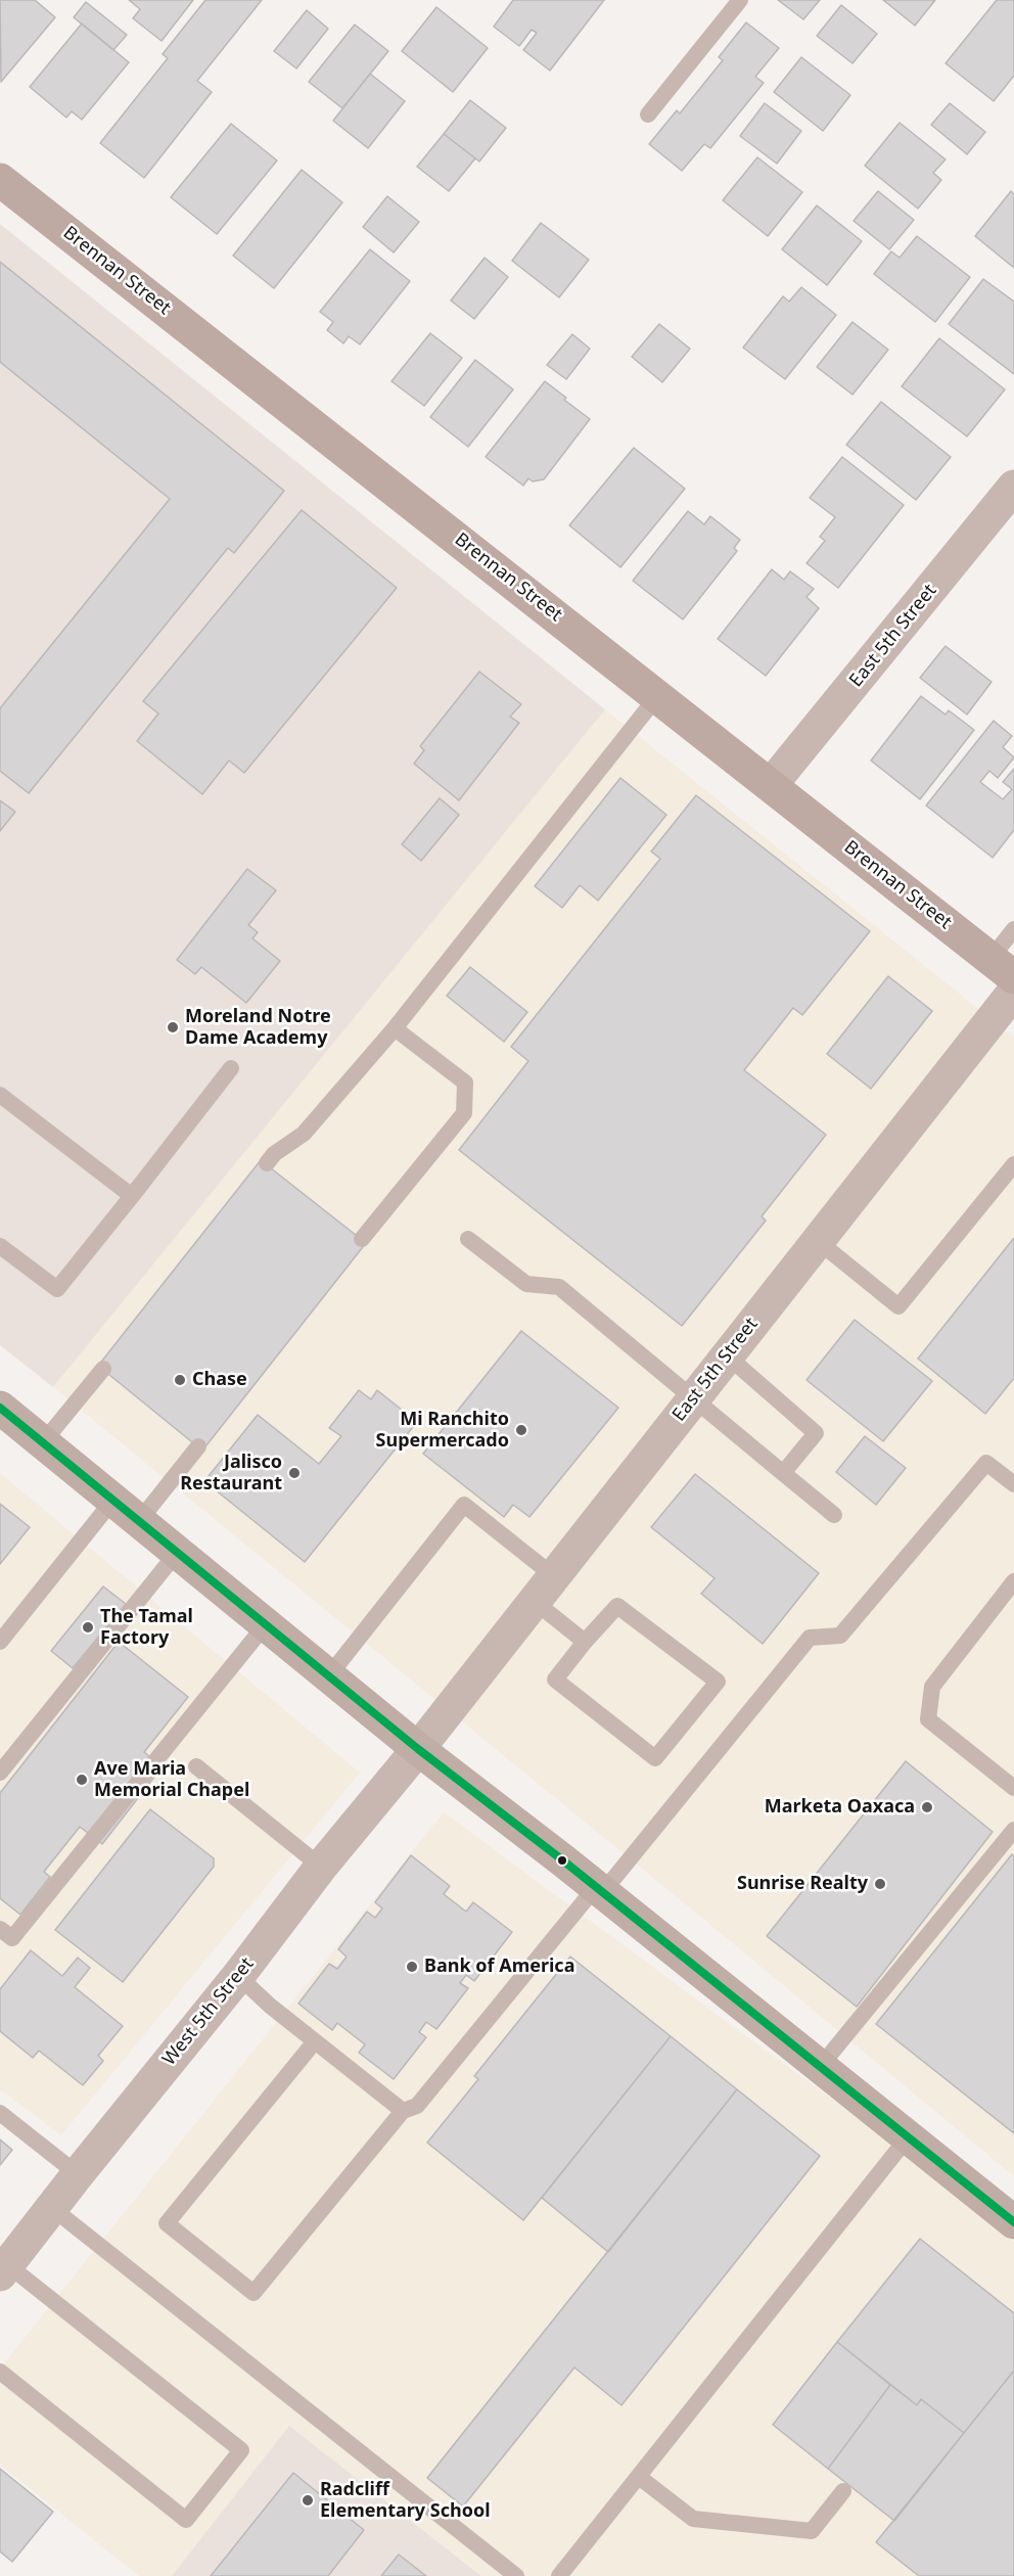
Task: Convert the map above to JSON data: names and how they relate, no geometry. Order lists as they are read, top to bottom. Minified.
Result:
{"streets":{"street":["Brennan Street","East 5th Street","West 5th Street"]},"crossings":[["Brennan Street","East 5th Street"],["East 5th Street","West 5th Street"]],"places":["Moreland Notre Dame Academy","Chase","Mi Ranchito Supermercado","Jalisco Restaurant","The Tamal Factory","Ave Maria Memorial Chapel","Marketa Oaxaca","Sunrise Realty","Bank of America","Radcliff Elementary School"]}
